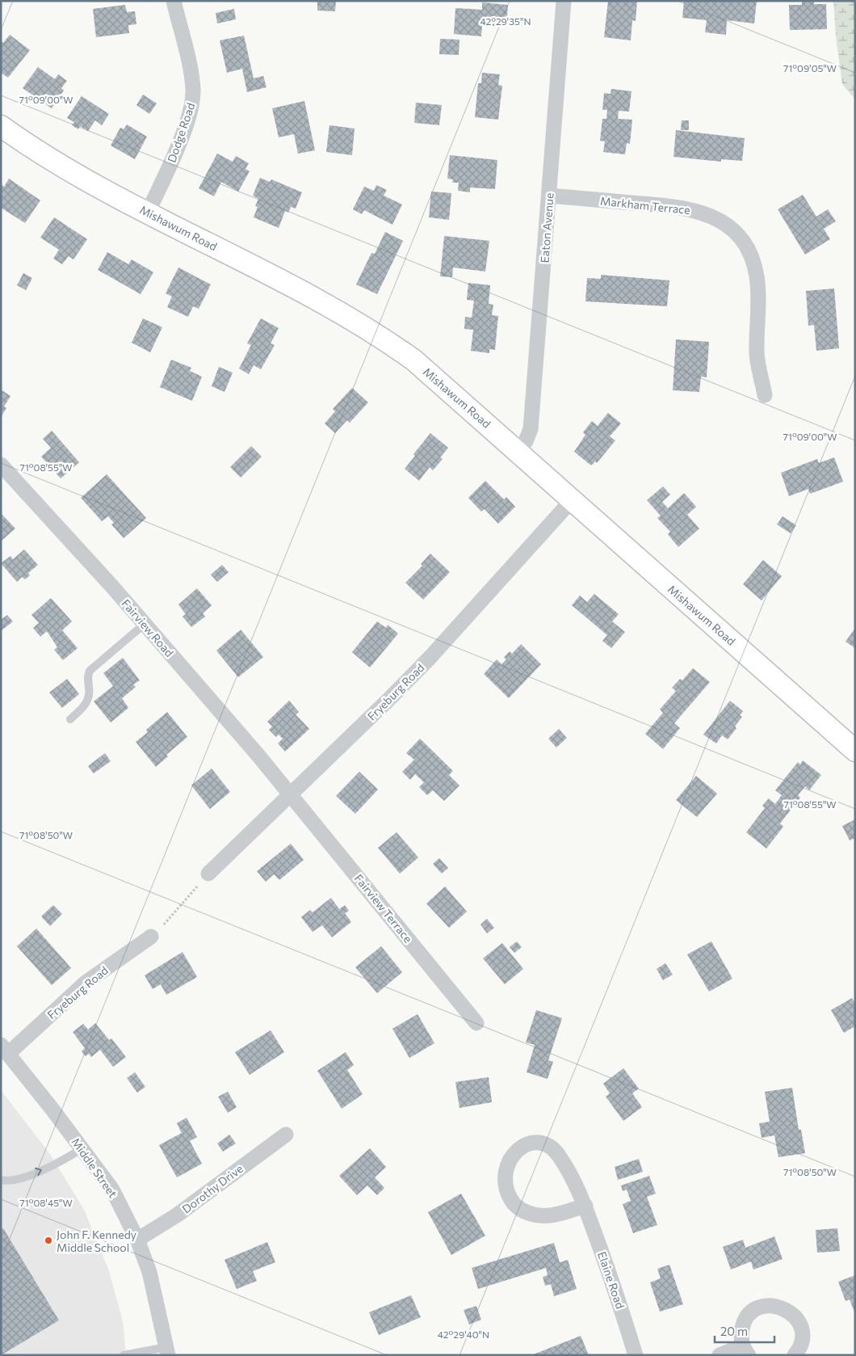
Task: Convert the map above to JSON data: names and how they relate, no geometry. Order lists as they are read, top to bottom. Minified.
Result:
{"streets":{"main road":["Mishawum Road"],"street":["Dodge Road","Markham Terrace","Eaton Avenue","Fairview Road","Fryeburg Road","Fairview Terrace","Middle Street","Dorothy Drive","Elaine Road"]},"crossings":[["Dodge Road","Mishawum Road"],["Markham Terrace","Eaton Avenue"],["Mishawum Road","Eaton Avenue"],["Mishawum Road","Fryeburg Road"],["Fairview Road","Fryeburg Road"],["Fairview Road","Fairview Terrace"],["Fryeburg Road","Fairview Terrace"],["Fryeburg Road","Middle Street"],["Middle Street","Dorothy Drive"]],"places":["John F. Kennedy Middle School"],"scale_bar":"20 m","coordinates":["42°29'35\"N","71°09'05\"W","71°09'00\"W","71°08'55\"W","71°08'50\"W","71°08'45\"W","42°29'40\"N"]}
